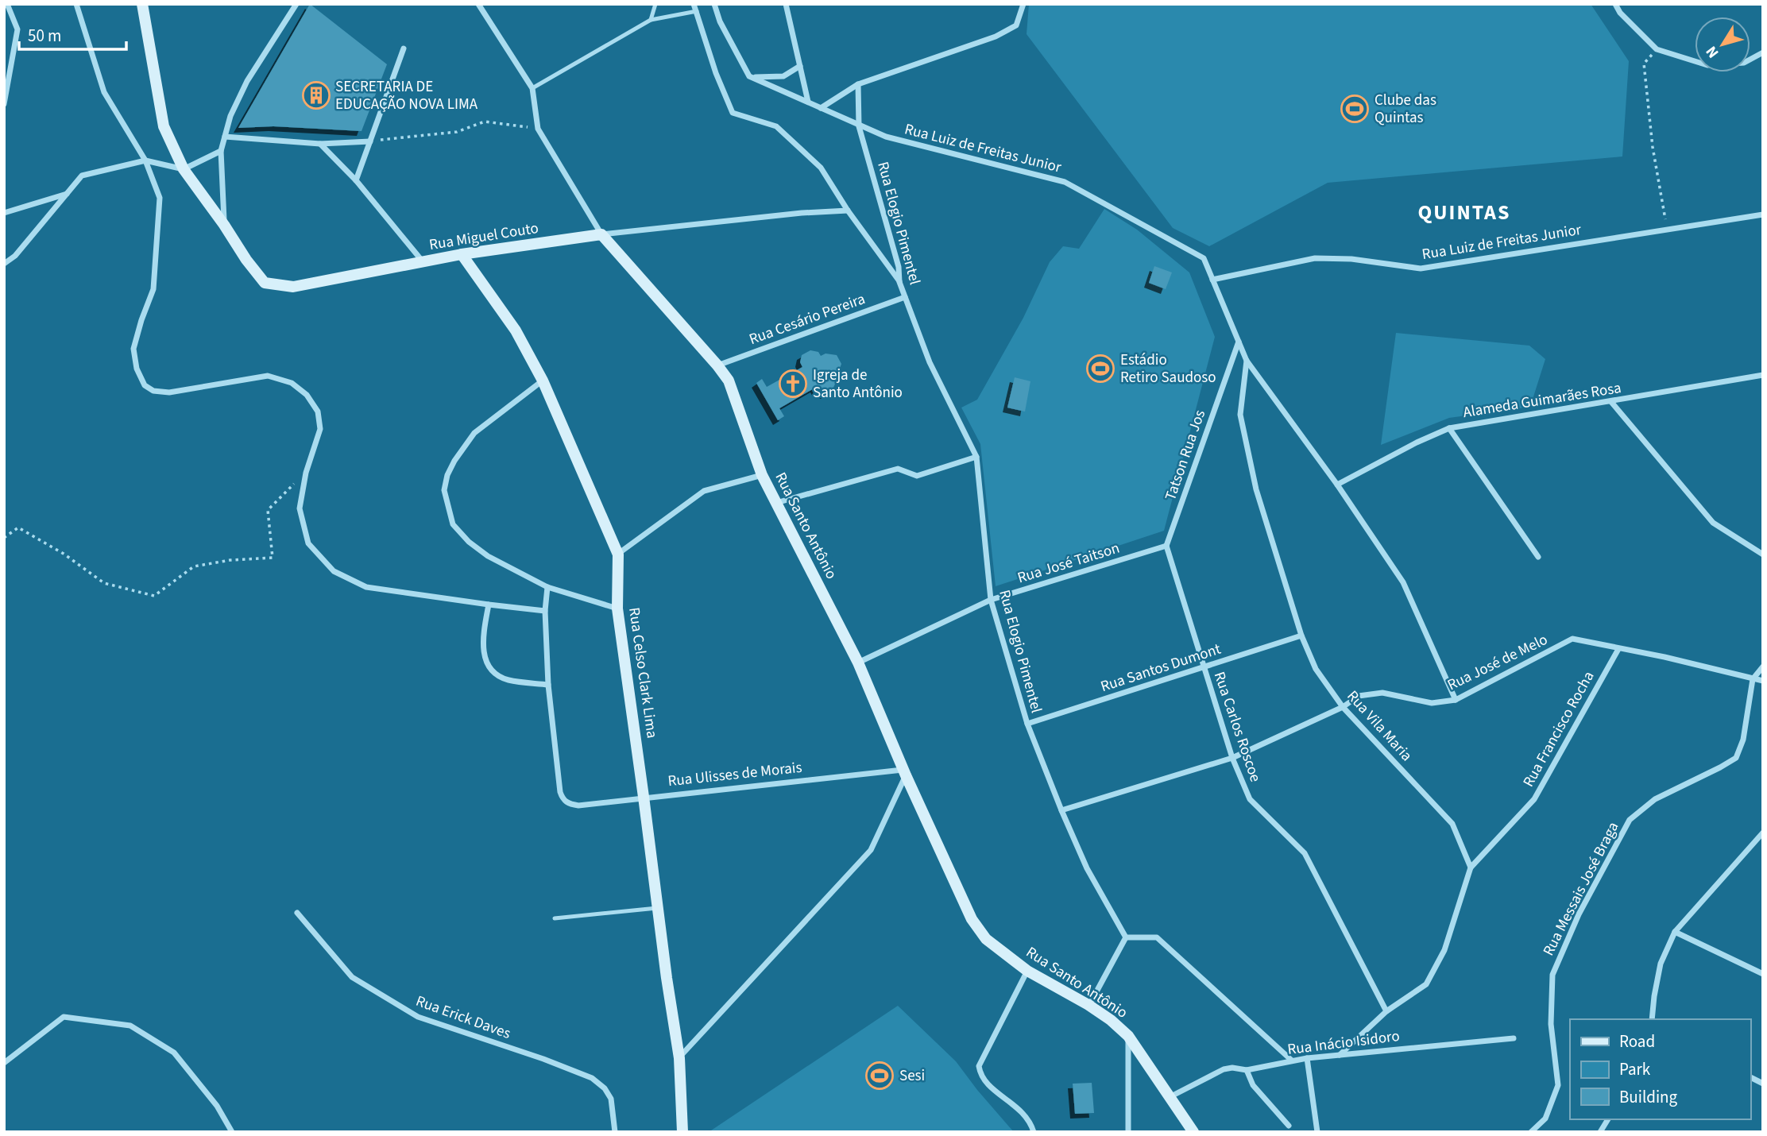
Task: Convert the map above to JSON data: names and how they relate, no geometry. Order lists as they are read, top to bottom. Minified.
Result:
{"streets":{"street":["Rua Luiz de Freitas Junior","Rua Elogio Pimentel","Rua Miguel Couto","Rua Cesário Pereira","Alameda Guimarães Rosa","Tatson Rua Jos","Rua Santo Antônio","Rua José Taitson","Rua José de Melo","Rua Santos Dumont","Rua Celso Clark Lima","Rua Vila Maria","Rua Carlos Roscoe","Rua Francisco Rocha","Rua Ulisses de Morais","Rua Messais José Braga","Rua Erick Daves","Rua Inácio Isidoro"]},"crossings":[["Rua Luiz de Freitas Junior","Rua Elogio Pimentel"],["Rua Elogio Pimentel","Rua Cesário Pereira"],["Rua Elogio Pimentel","Rua José Taitson"],["Rua Elogio Pimentel","Rua José de Melo"],["Rua Elogio Pimentel","Rua Santos Dumont"],["Rua Miguel Couto","Rua Santo Antônio"],["Rua Miguel Couto","Rua Celso Clark Lima"],["Rua Cesário Pereira","Rua Santo Antônio"],["Tatson Rua Jos","Rua José Taitson"],["Tatson Rua Jos","Rua Carlos Roscoe"],["Rua Santo Antônio","Rua José Taitson"],["Rua Santo Antônio","Rua Ulisses de Morais"],["Rua Santo Antônio","Rua Inácio Isidoro"],["Rua José Taitson","Rua Carlos Roscoe"],["Rua José de Melo","Rua Vila Maria"],["Rua José de Melo","Rua Carlos Roscoe"],["Rua José de Melo","Rua Francisco Rocha"],["Rua José de Melo","Rua Messais José Braga"],["Rua Santos Dumont","Rua Vila Maria"],["Rua Santos Dumont","Rua Carlos Roscoe"],["Rua Celso Clark Lima","Rua Ulisses de Morais"],["Rua Vila Maria","Rua Francisco Rocha"]],"districts":["QUINTAS"],"places":{"building":["SECRETARIA DE EDUCAÇÃO NOVA LIMA"],"sports":["Clube das Quintas","Estádio Retiro Saudoso","Sesi"],"church":["Igreja de Santo Antônio"]},"legend":["Road","Park","Building"],"scale_bar":"50 m","north":"bottom left"}
